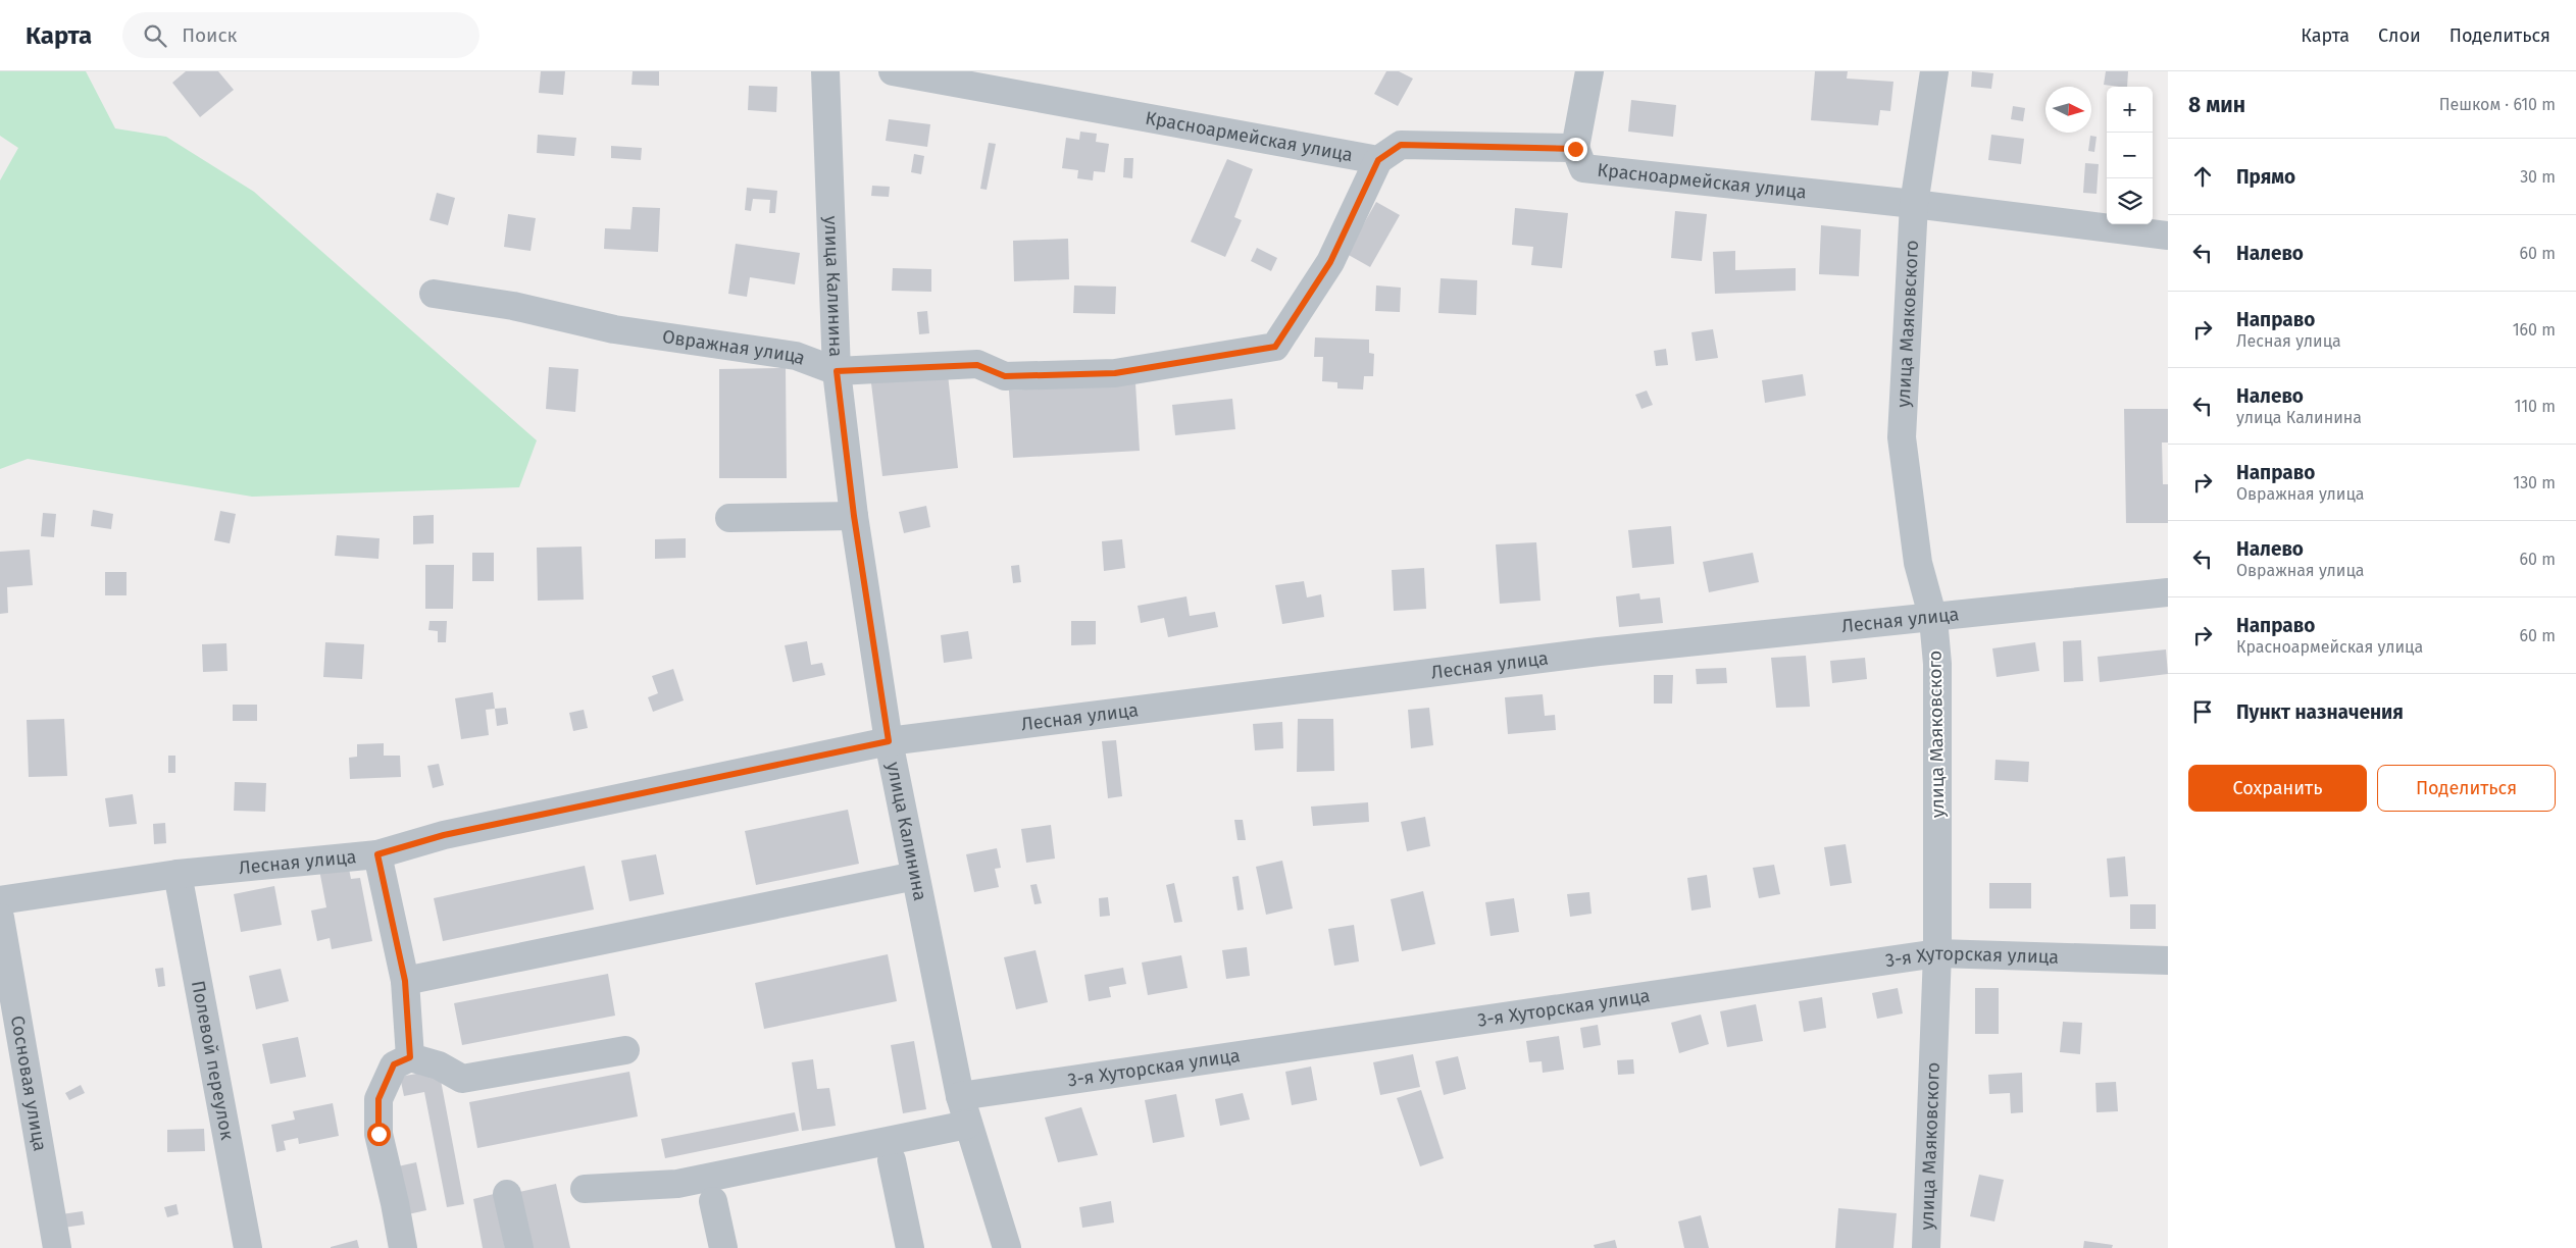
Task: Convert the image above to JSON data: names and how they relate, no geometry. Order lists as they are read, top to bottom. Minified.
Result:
{"streets":{"street":["Красноармейская улица","улица Калинина","улица Маяковского","Овражная улица","Лесная улица","3-я Хуторская улица","Полевой переулок","Сосновая улица"]},"crossings":[["Красноармейская улица","улица Маяковского"],["Красноармейская улица","Овражная улица"],["улица Калинина","Овражная улица"],["улица Калинина","Лесная улица"],["улица Калинина","3-я Хуторская улица"],["улица Маяковского","Лесная улица"],["улица Маяковского","3-я Хуторская улица"],["Лесная улица","Полевой переулок"]],"north":"right","page":{"header":"Карта","search":"Поиск","nav":["Карта","Слои","Поделиться"],"heading":["8 мин","Пешком · 610 m"],"map_buttons":["+","−"],"list":[["Прямо","30 m"],["Налево","60 m"],["Направо","Лесная улица","160 m"],["Налево","улица Калинина","110 m"],["Направо","Овражная улица","130 m"],["Налево","Овражная улица","60 m"],["Направо","Красноармейская улица","60 m"],"Пункт назначения"],"buttons":["Сохранить","Поделиться"]}}
